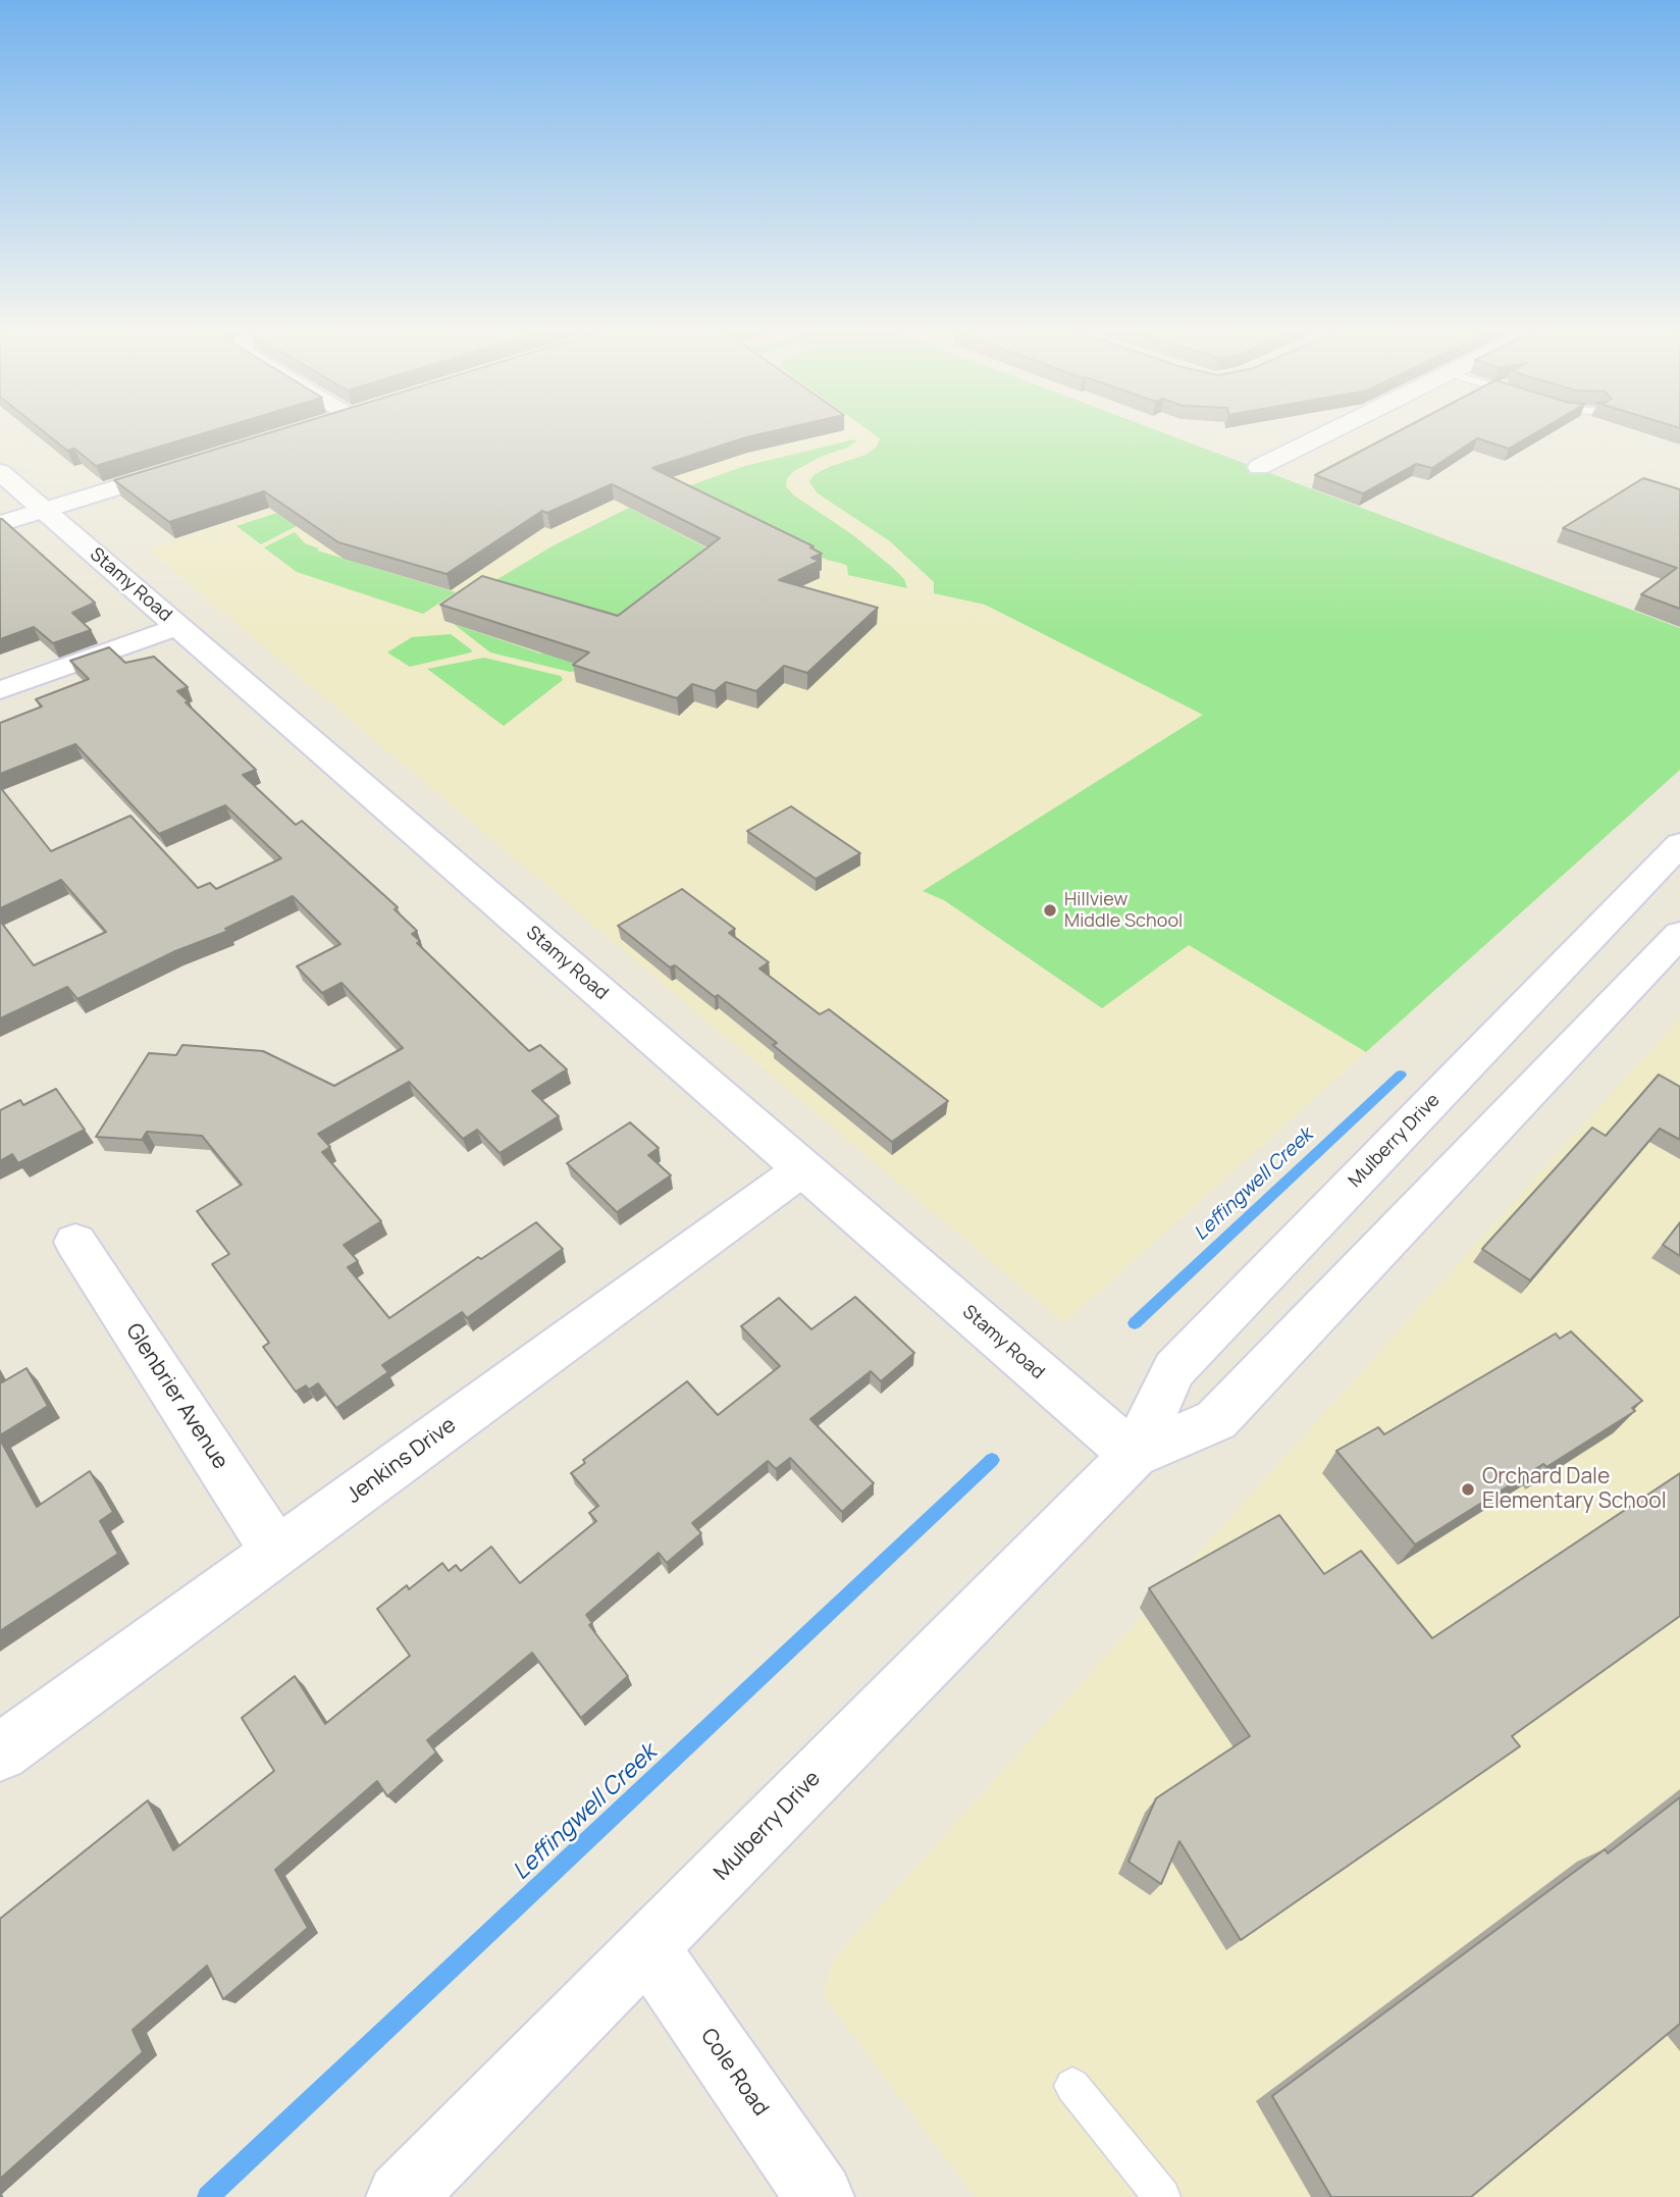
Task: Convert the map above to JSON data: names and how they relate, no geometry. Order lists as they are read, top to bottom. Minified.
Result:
{"streets":{"street":["Stamy Road","Mulberry Drive","Glenbrier Avenue","Jenkins Drive","Cole Road"]},"crossings":[["Stamy Road","Mulberry Drive"],["Stamy Road","Jenkins Drive"],["Mulberry Drive","Cole Road"],["Glenbrier Avenue","Jenkins Drive"]],"water":["Leffingwell Creek"],"places":["Hillview Middle School","Orchard Dale Elementary School"]}
